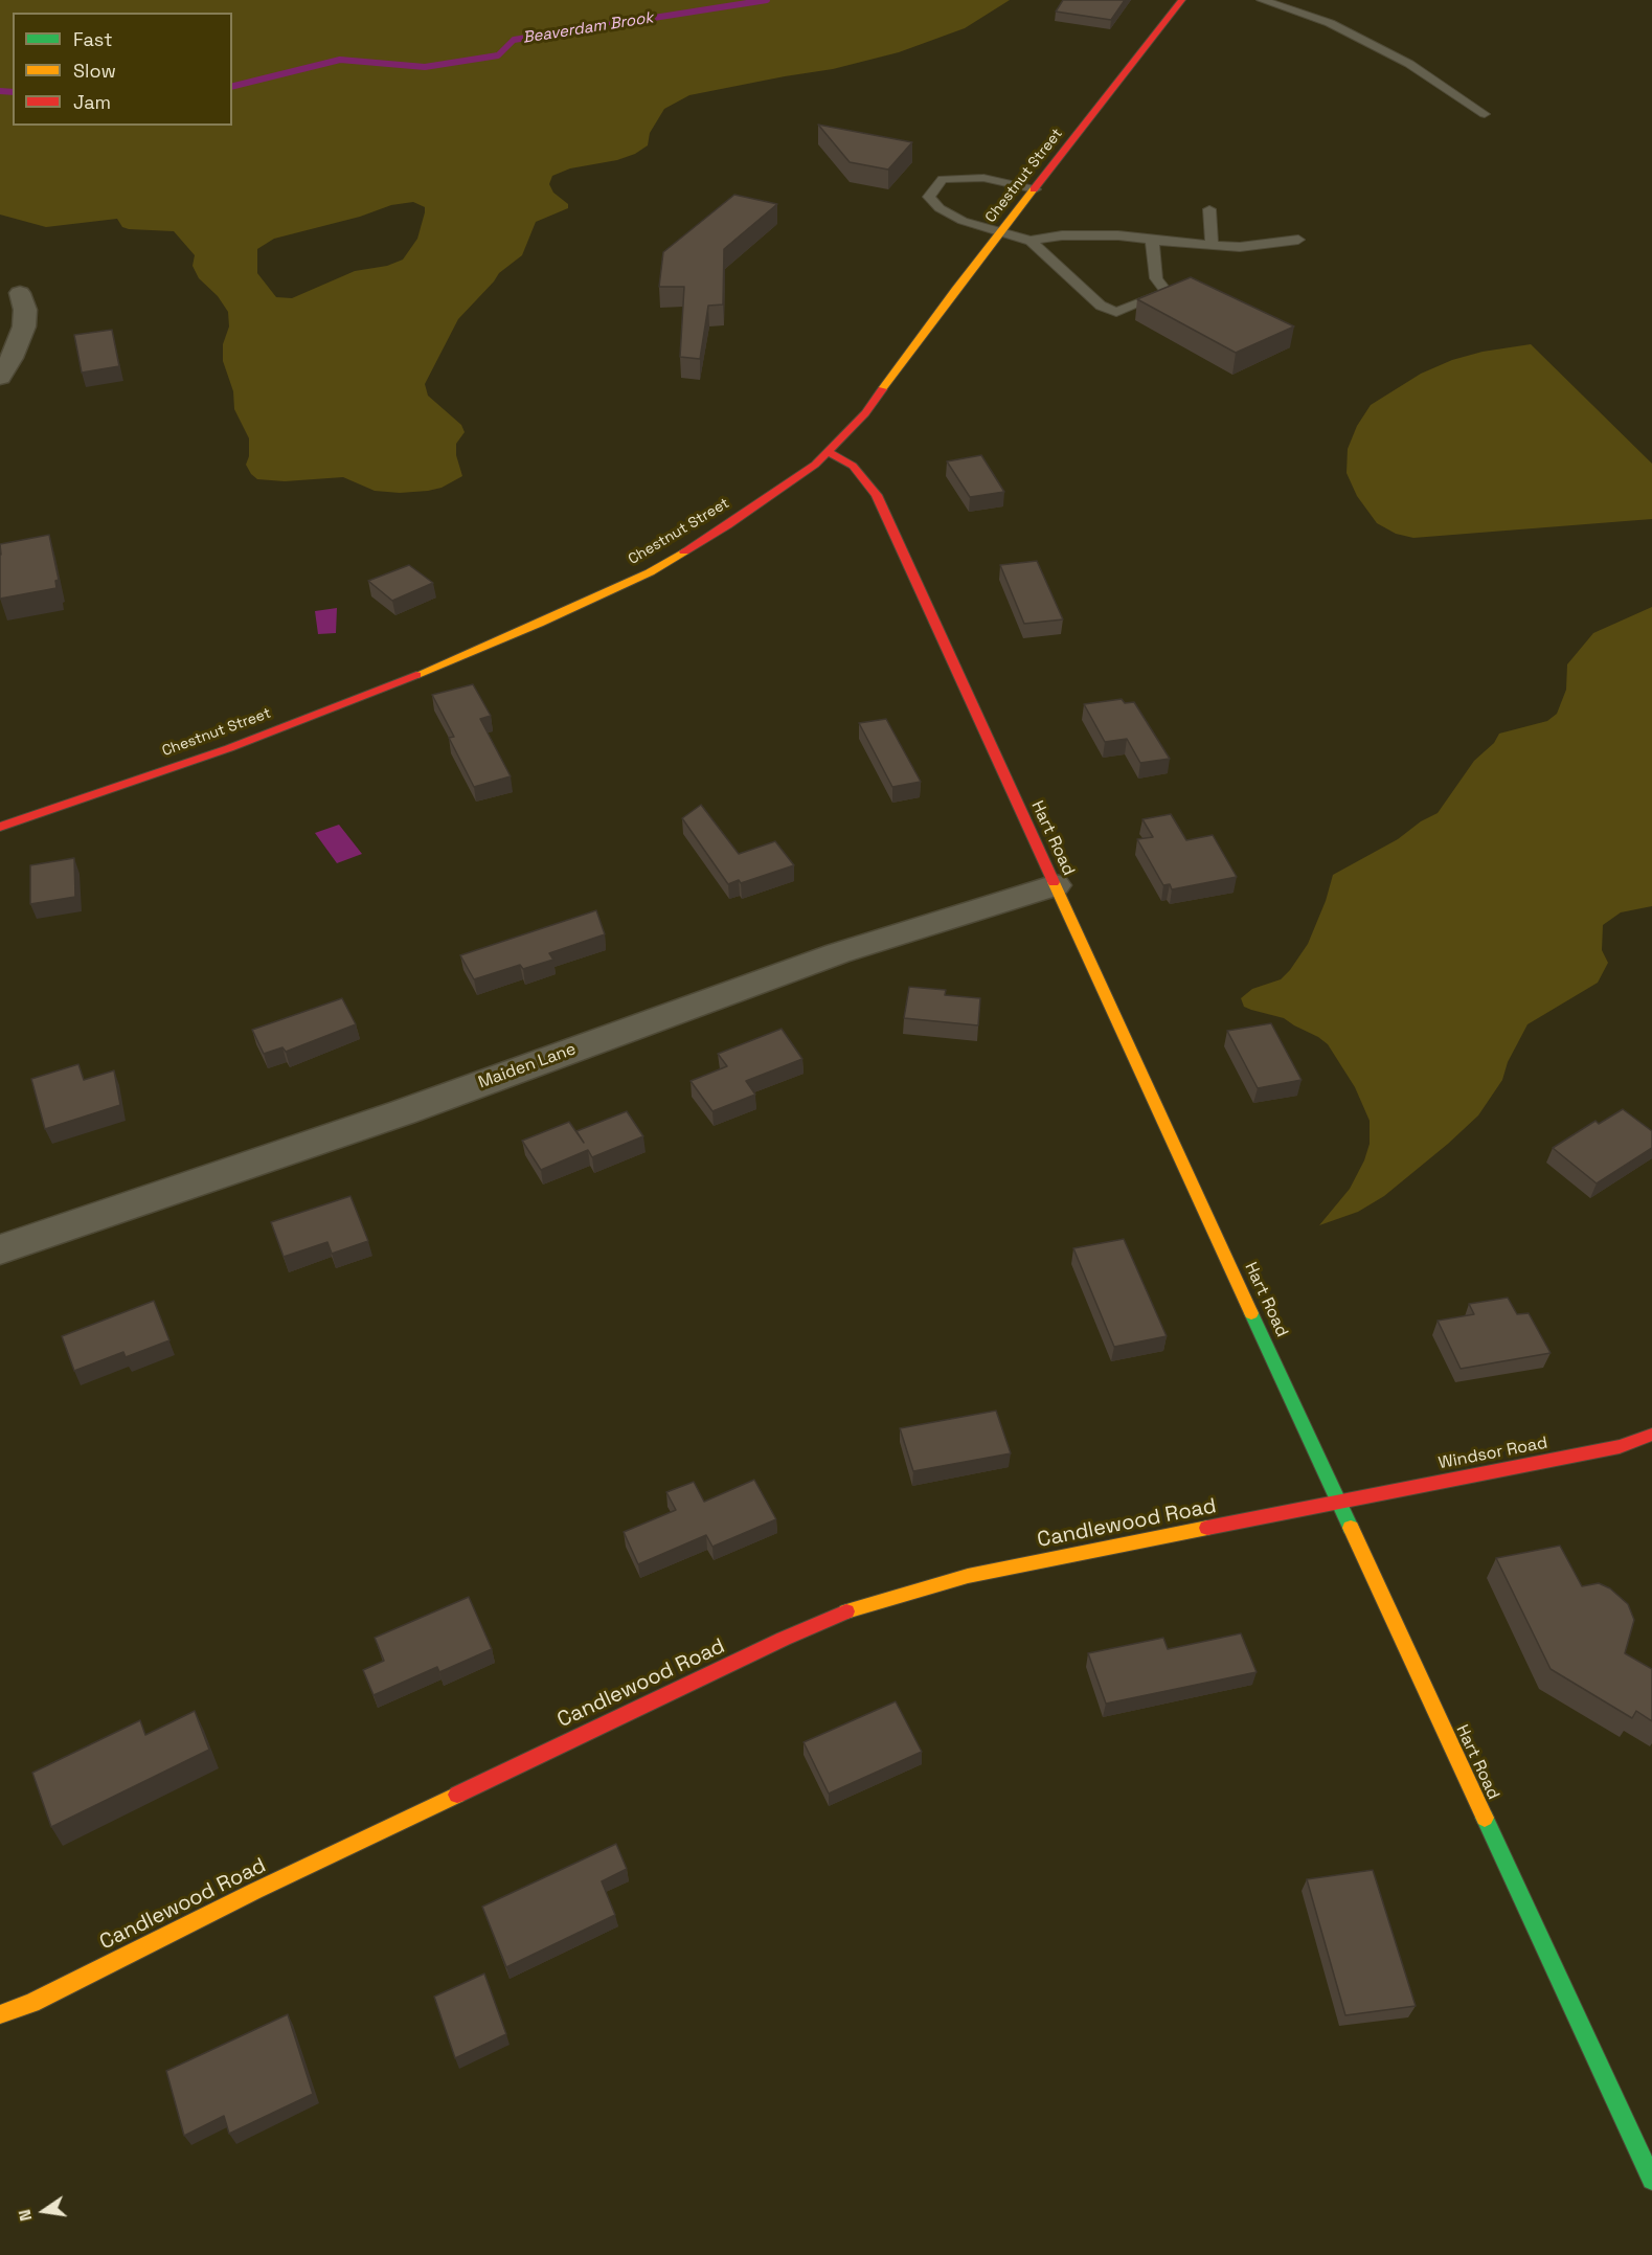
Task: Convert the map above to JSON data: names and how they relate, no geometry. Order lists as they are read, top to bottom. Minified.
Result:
{"streets":{"street":["Chestnut Street","Hart Road","Maiden Lane","Windsor Road","Candlewood Road"]},"crossings":[["Chestnut Street","Hart Road"],["Hart Road","Maiden Lane"],["Hart Road","Windsor Road"],["Hart Road","Candlewood Road"],["Windsor Road","Candlewood Road"]],"water":["Beaverdam Brook"],"legend":["Fast","Slow","Jam"],"north":"left"}
